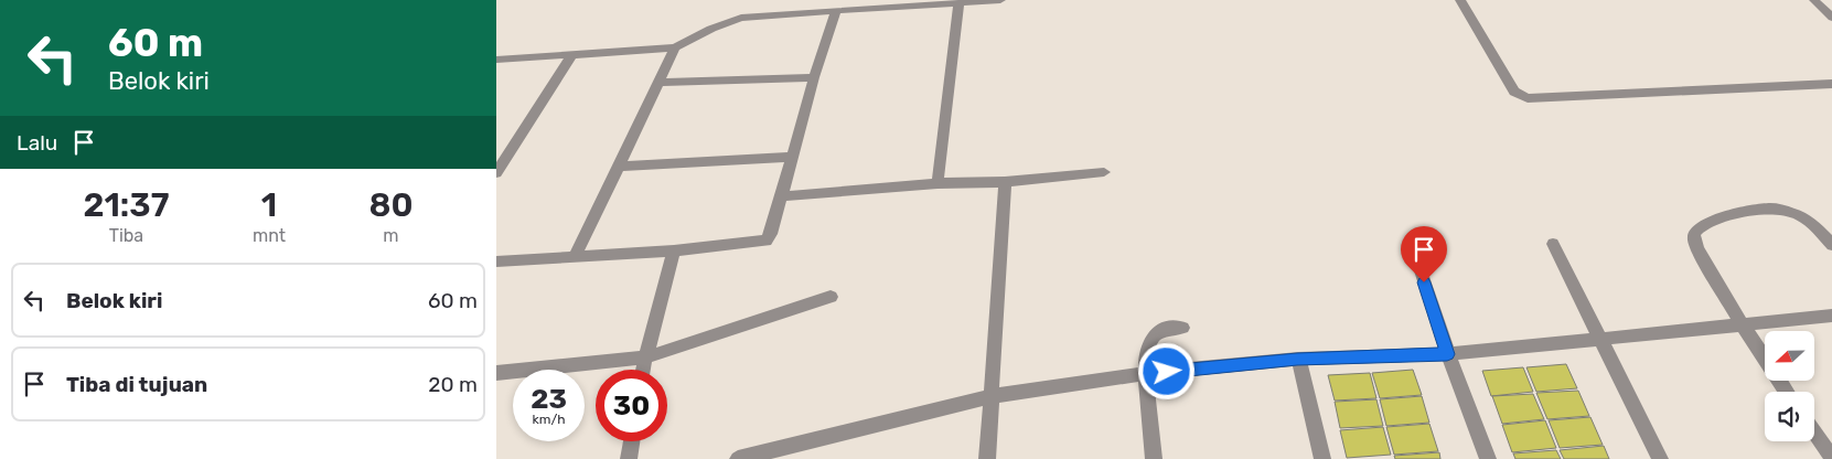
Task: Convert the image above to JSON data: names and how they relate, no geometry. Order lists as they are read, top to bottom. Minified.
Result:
{"north":"left","page":{"turn":["60 m","Belok kiri"],"then":"Lalu","eta":["21:37","Tiba","1","mnt","80","m"],"list":[{"name":"Belok kiri","value":"60 m"},{"name":"Tiba di tujuan","value":"20 m"}],"speed":"23 km/h","limit":"30"}}
